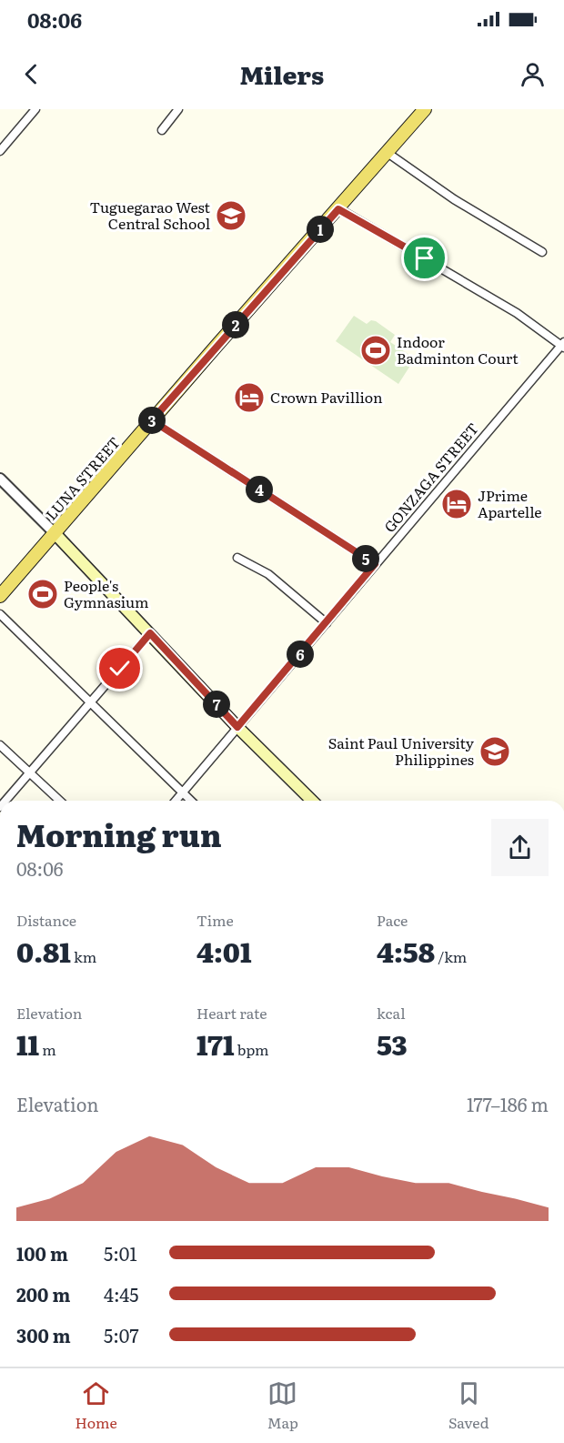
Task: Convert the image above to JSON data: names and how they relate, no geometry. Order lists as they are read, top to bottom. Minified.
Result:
{"streets":{"main road":["LUNA STREET"],"street":["GONZAGA STREET"]},"places":{"school or university":["Tuguegarao West Central School","Saint Paul University Philippines"],"sports":["Indoor Badminton Court","People's Gymnasium"],"hotel":["Crown Pavillion","JPrime Apartelle"]},"page":{"status":"08:06","header":"Milers","pins":["1","2","3","4","5","6","7"],"heading":["Morning run","08:06"],"stats":[["Distance","0.81 km"],["Time","4:01"],["Pace","4:58 /km"],["Elevation","11 m"],["Heart rate","171 bpm"],["kcal","53"]],"chart":["Elevation","177–186 m"],"list":[{"name":"100 m","note":"5:01"},{"name":"200 m","note":"4:45"},{"name":"300 m","note":"5:07"}],"tabs":["Home","Map","Saved"]}}
